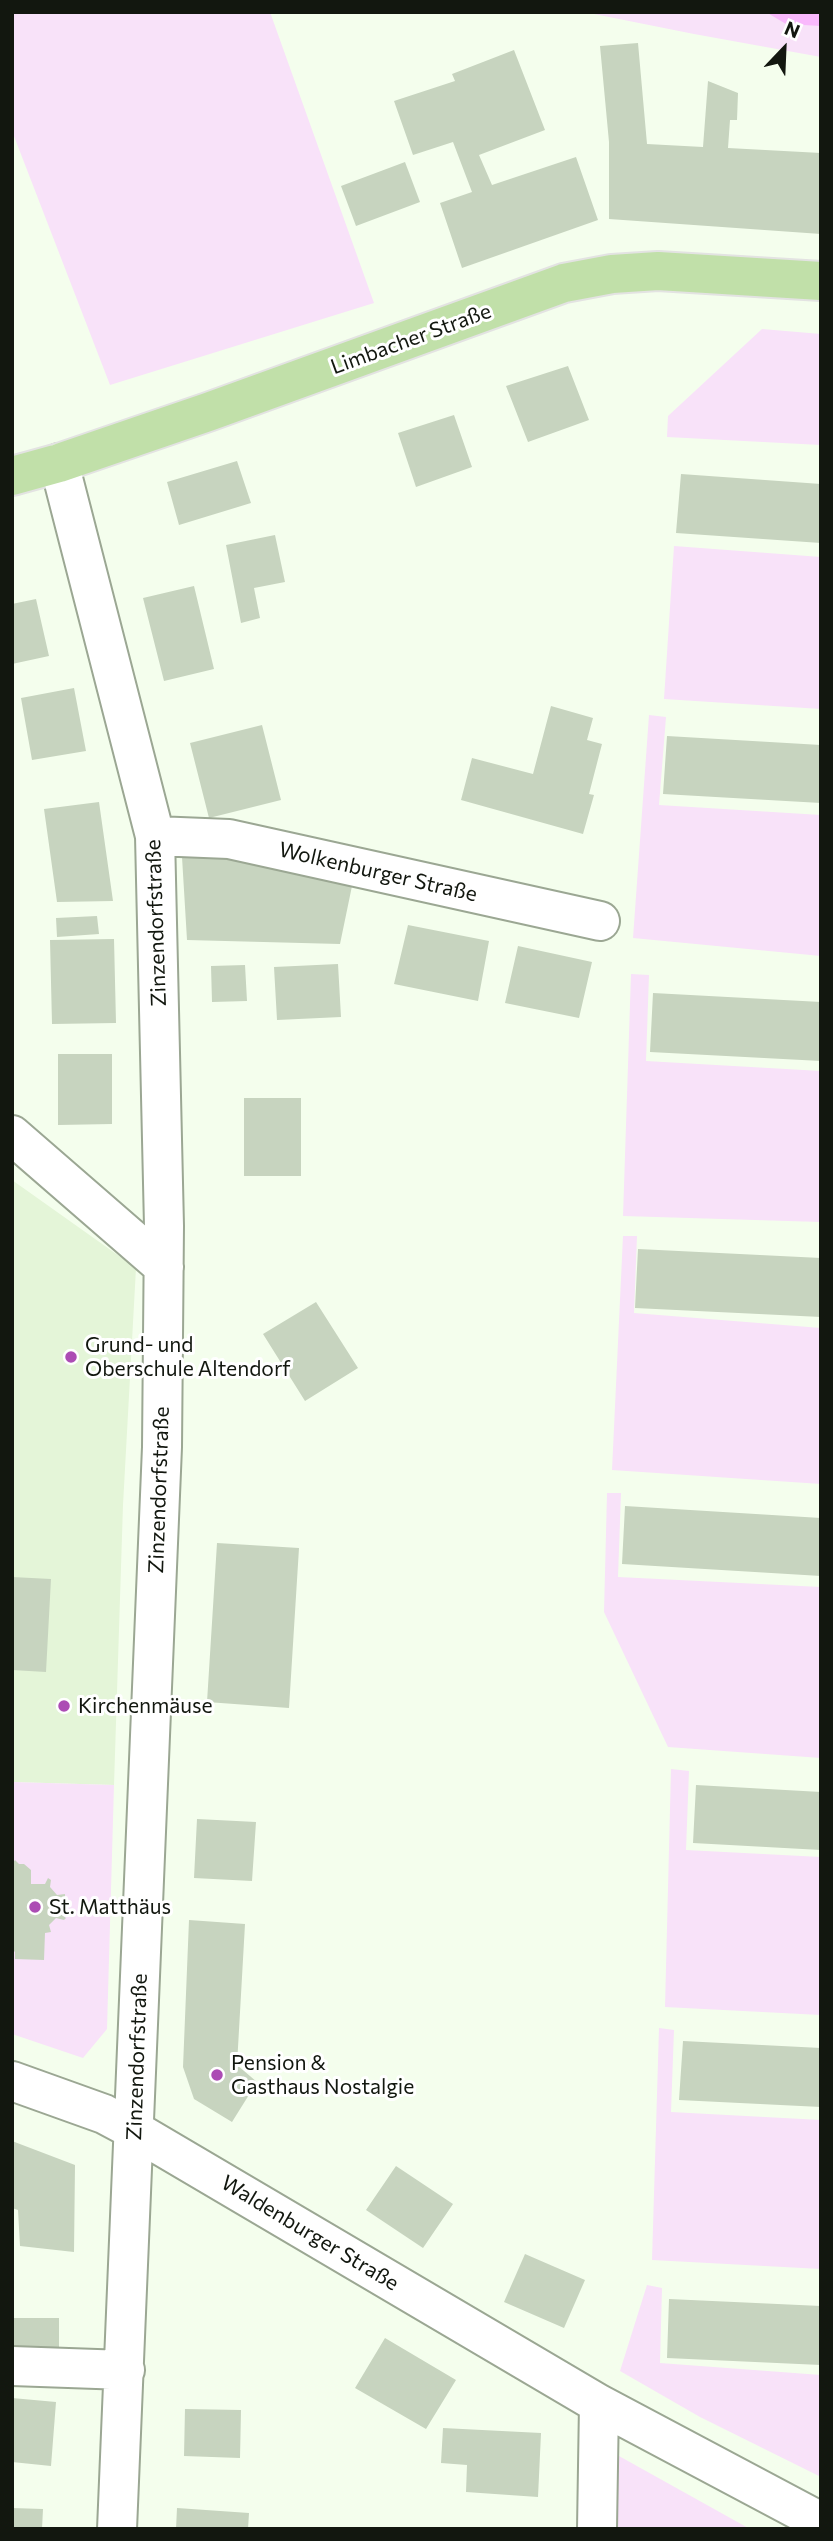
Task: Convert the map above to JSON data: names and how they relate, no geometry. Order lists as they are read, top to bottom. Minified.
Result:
{"streets":{"main road":["Limbacher Straße"],"street":["Wolkenburger Straße","Zinzendorfstraße","Waldenburger Straße"]},"crossings":[["Limbacher Straße","Zinzendorfstraße"],["Wolkenburger Straße","Zinzendorfstraße"],["Zinzendorfstraße","Waldenburger Straße"]],"places":["Grund- und Oberschule Altendorf","Kirchenmäuse","St. Matthäus","Pension & Gasthaus Nostalgie"],"north":"top right"}
